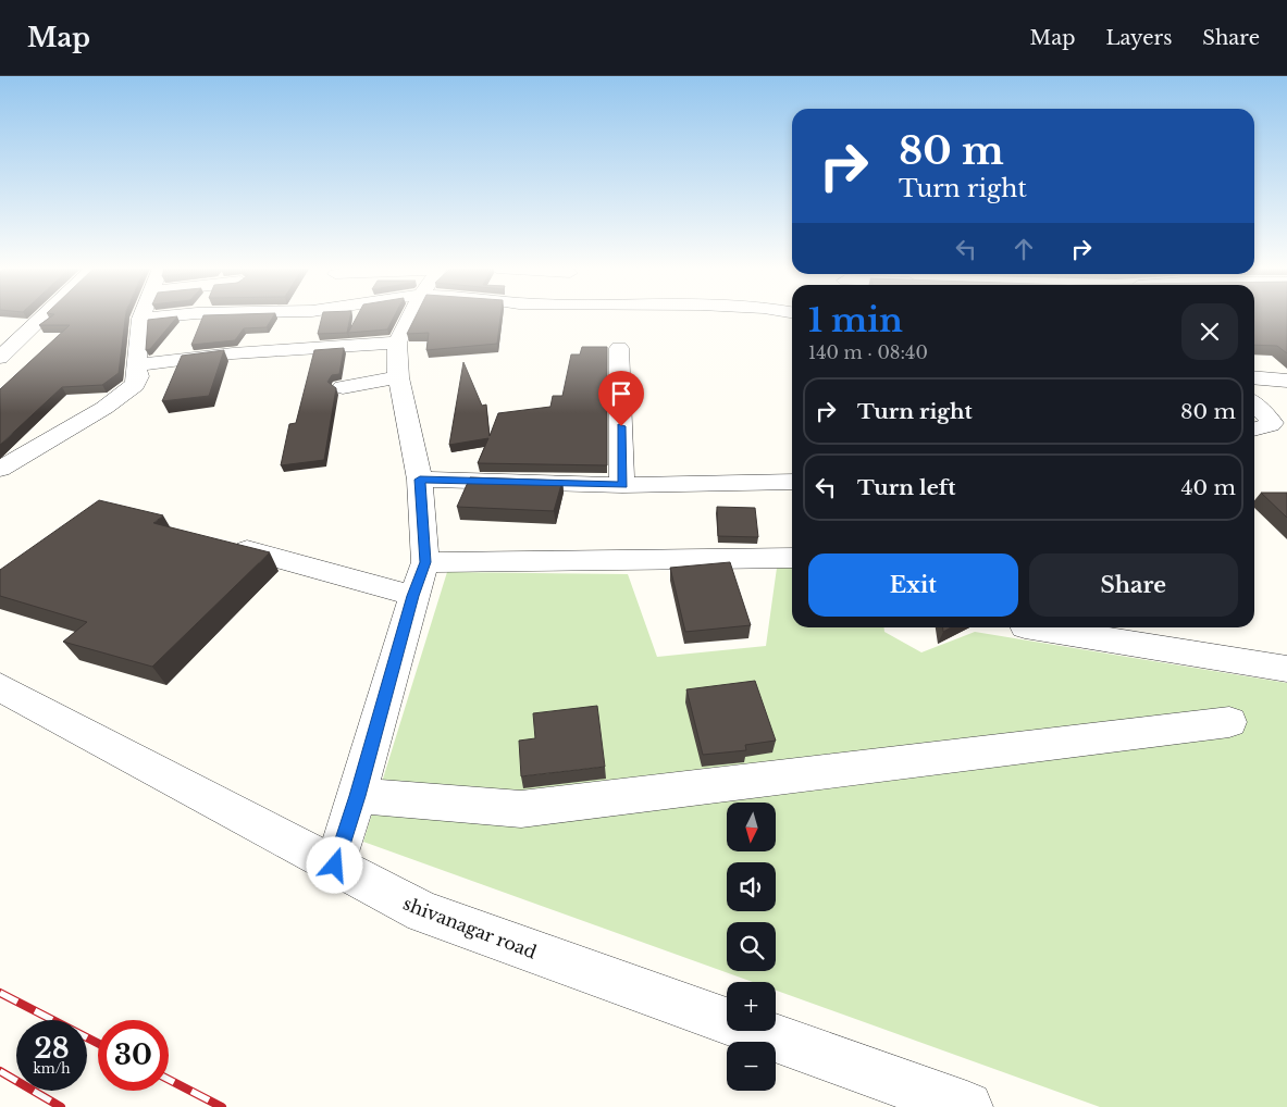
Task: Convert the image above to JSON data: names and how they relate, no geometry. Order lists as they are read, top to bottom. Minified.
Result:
{"streets":{"street":["shivanagar road"]},"north":"bottom","page":{"header":"Map","nav":["Map","Layers","Share"],"turn":["80 m","Turn right"],"heading":["1 min","140 m · 08:40"],"list":[{"name":"Turn right","value":"80 m"},{"name":"Turn left","value":"40 m"}],"buttons":["Exit","Share"],"map_buttons":["+","−"],"speed":"28 km/h","limit":"30"}}
